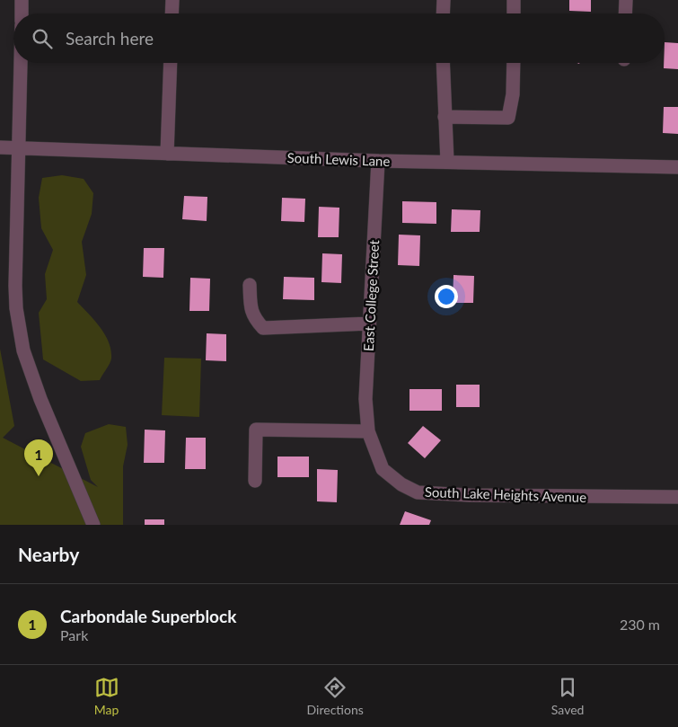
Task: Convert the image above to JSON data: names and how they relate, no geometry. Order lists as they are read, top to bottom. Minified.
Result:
{"streets":{"street":["South Lewis Lane","East College Street","South Lake Heights Avenue"]},"crossings":[["South Lewis Lane","East College Street"],["East College Street","South Lake Heights Avenue"]],"page":{"search":"Search here","pins":"1","heading":"Nearby","list":[{"mark":"1","name":"Carbondale Superblock","note":"Park","value":"230 m"}],"nav":["Map","Directions","Saved"]}}
